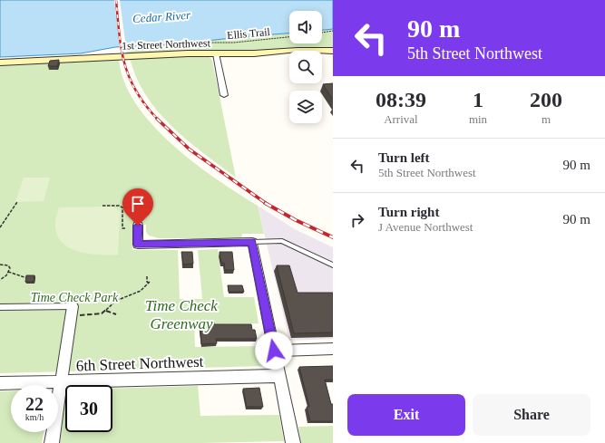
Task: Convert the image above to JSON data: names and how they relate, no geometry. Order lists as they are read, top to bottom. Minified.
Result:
{"streets":{"street":["1st Street Northwest","6th Street Northwest"],"path":["Ellis Trail"]},"water":["Cedar River"],"parks":["Time Check Park","Time Check Greenway"],"page":{"turn":["90 m","5th Street Northwest"],"eta":["08:39","Arrival","1","min","200","m"],"list":[{"name":"Turn left","note":"5th Street Northwest","value":"90 m"},{"name":"Turn right","note":"J Avenue Northwest","value":"90 m"}],"speed":"22 km/h","limit":"30","buttons":["Exit","Share"]}}
